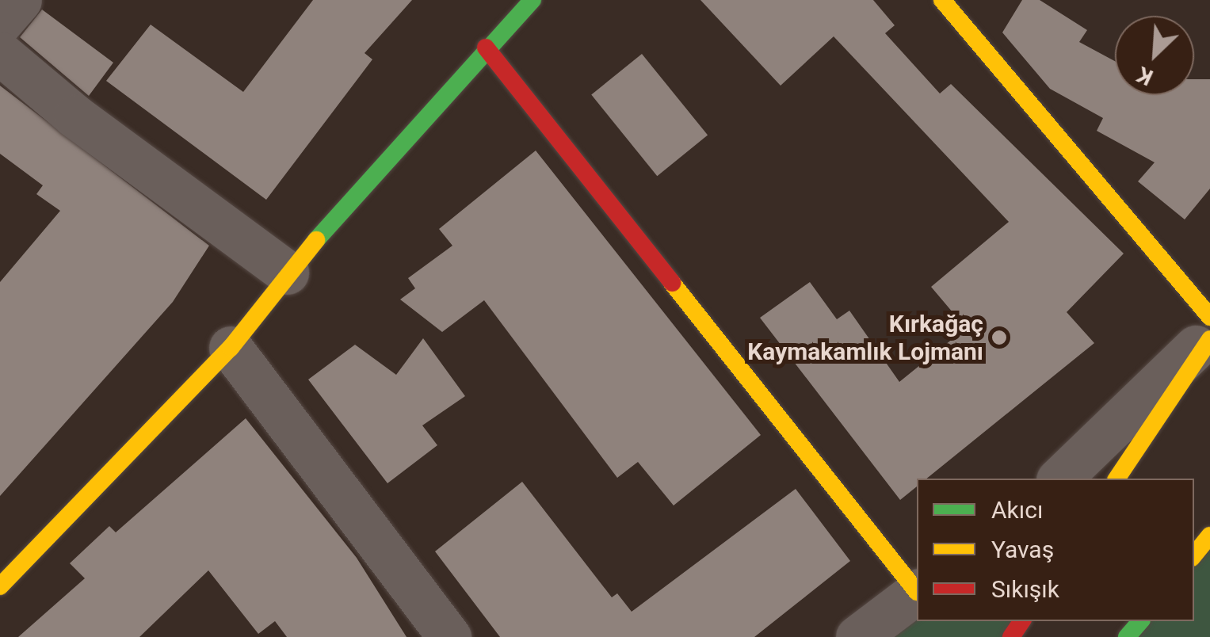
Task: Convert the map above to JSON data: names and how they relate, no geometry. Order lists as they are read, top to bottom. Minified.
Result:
{"places":["Kırkağaç Kaymakamlık Lojmanı"],"legend":["Akıcı","Yavaş","Sıkışık"],"north":"bottom left"}
